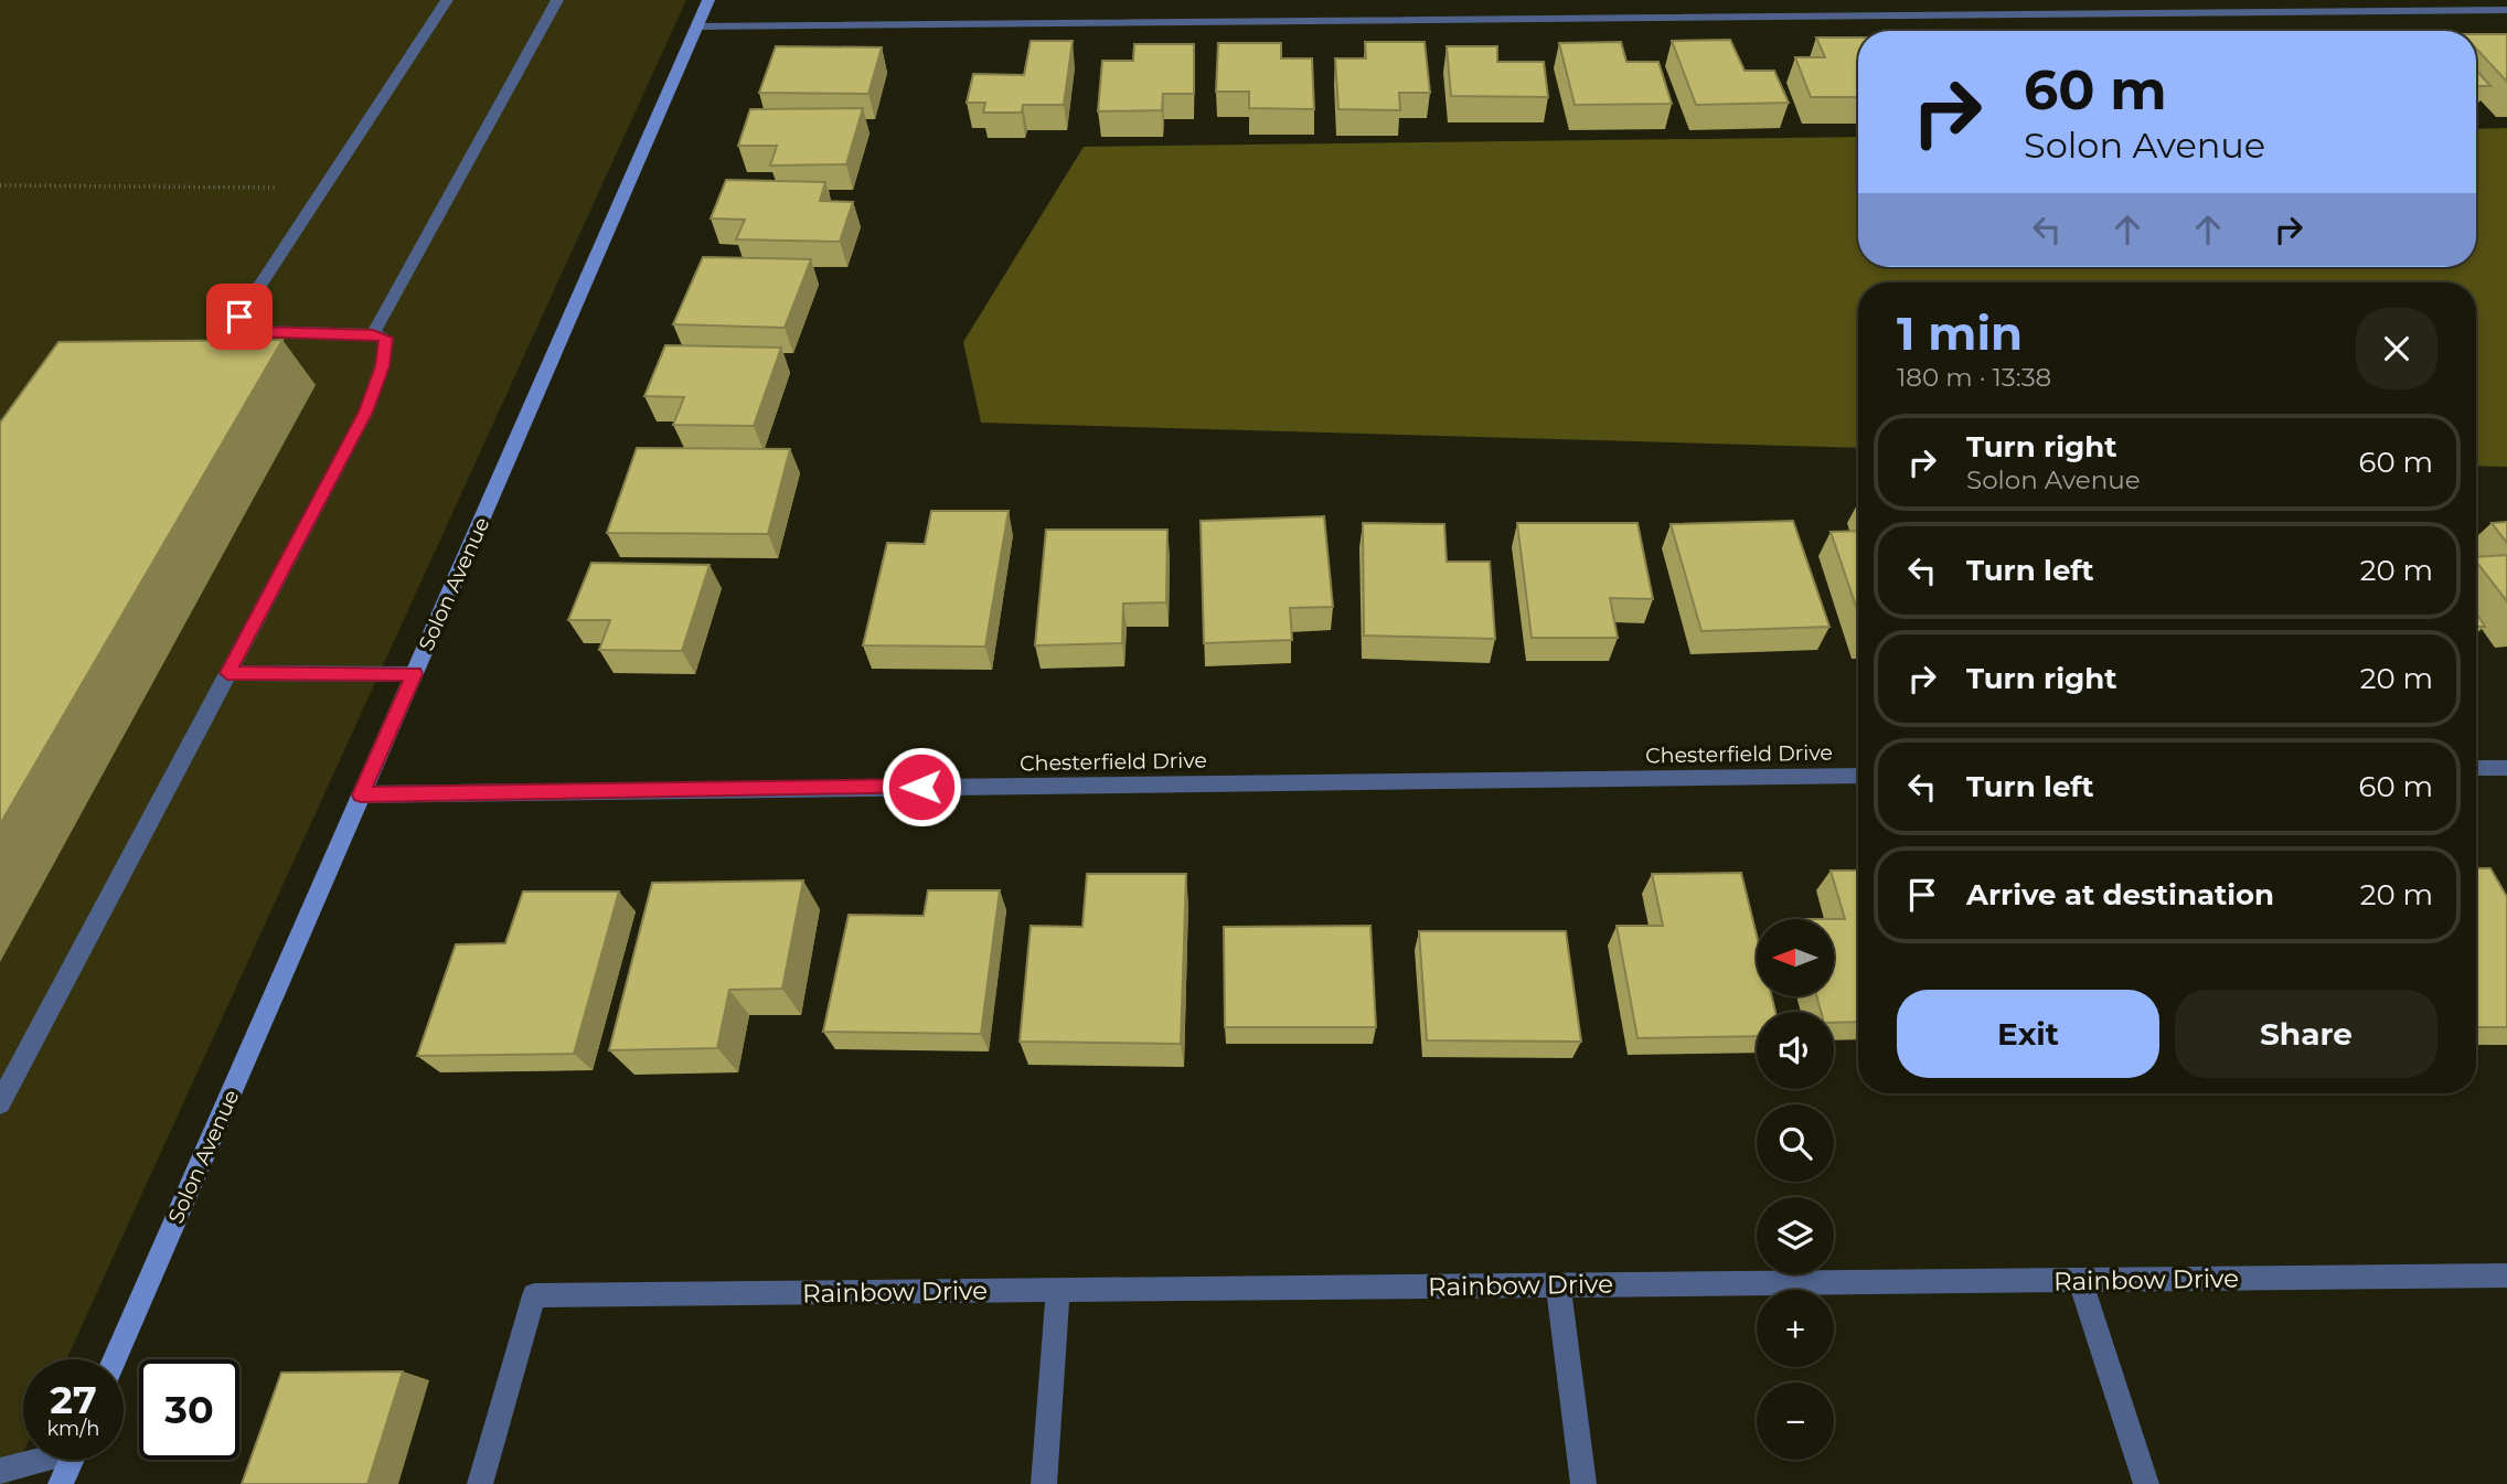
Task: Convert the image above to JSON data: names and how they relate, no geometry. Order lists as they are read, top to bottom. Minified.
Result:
{"streets":{"street":["Solon Avenue","Chesterfield Drive","Rainbow Drive"]},"crossings":[["Solon Avenue","Chesterfield Drive"]],"north":"left","page":{"turn":["60 m","Solon Avenue"],"heading":["1 min","180 m · 13:38"],"list":[{"name":"Turn right","note":"Solon Avenue","value":"60 m"},{"name":"Turn left","value":"20 m"},{"name":"Turn right","value":"20 m"},{"name":"Turn left","value":"60 m"},{"name":"Arrive at destination","value":"20 m"}],"map_buttons":["+","−"],"buttons":["Exit","Share"],"speed":"27 km/h","limit":"30"}}
